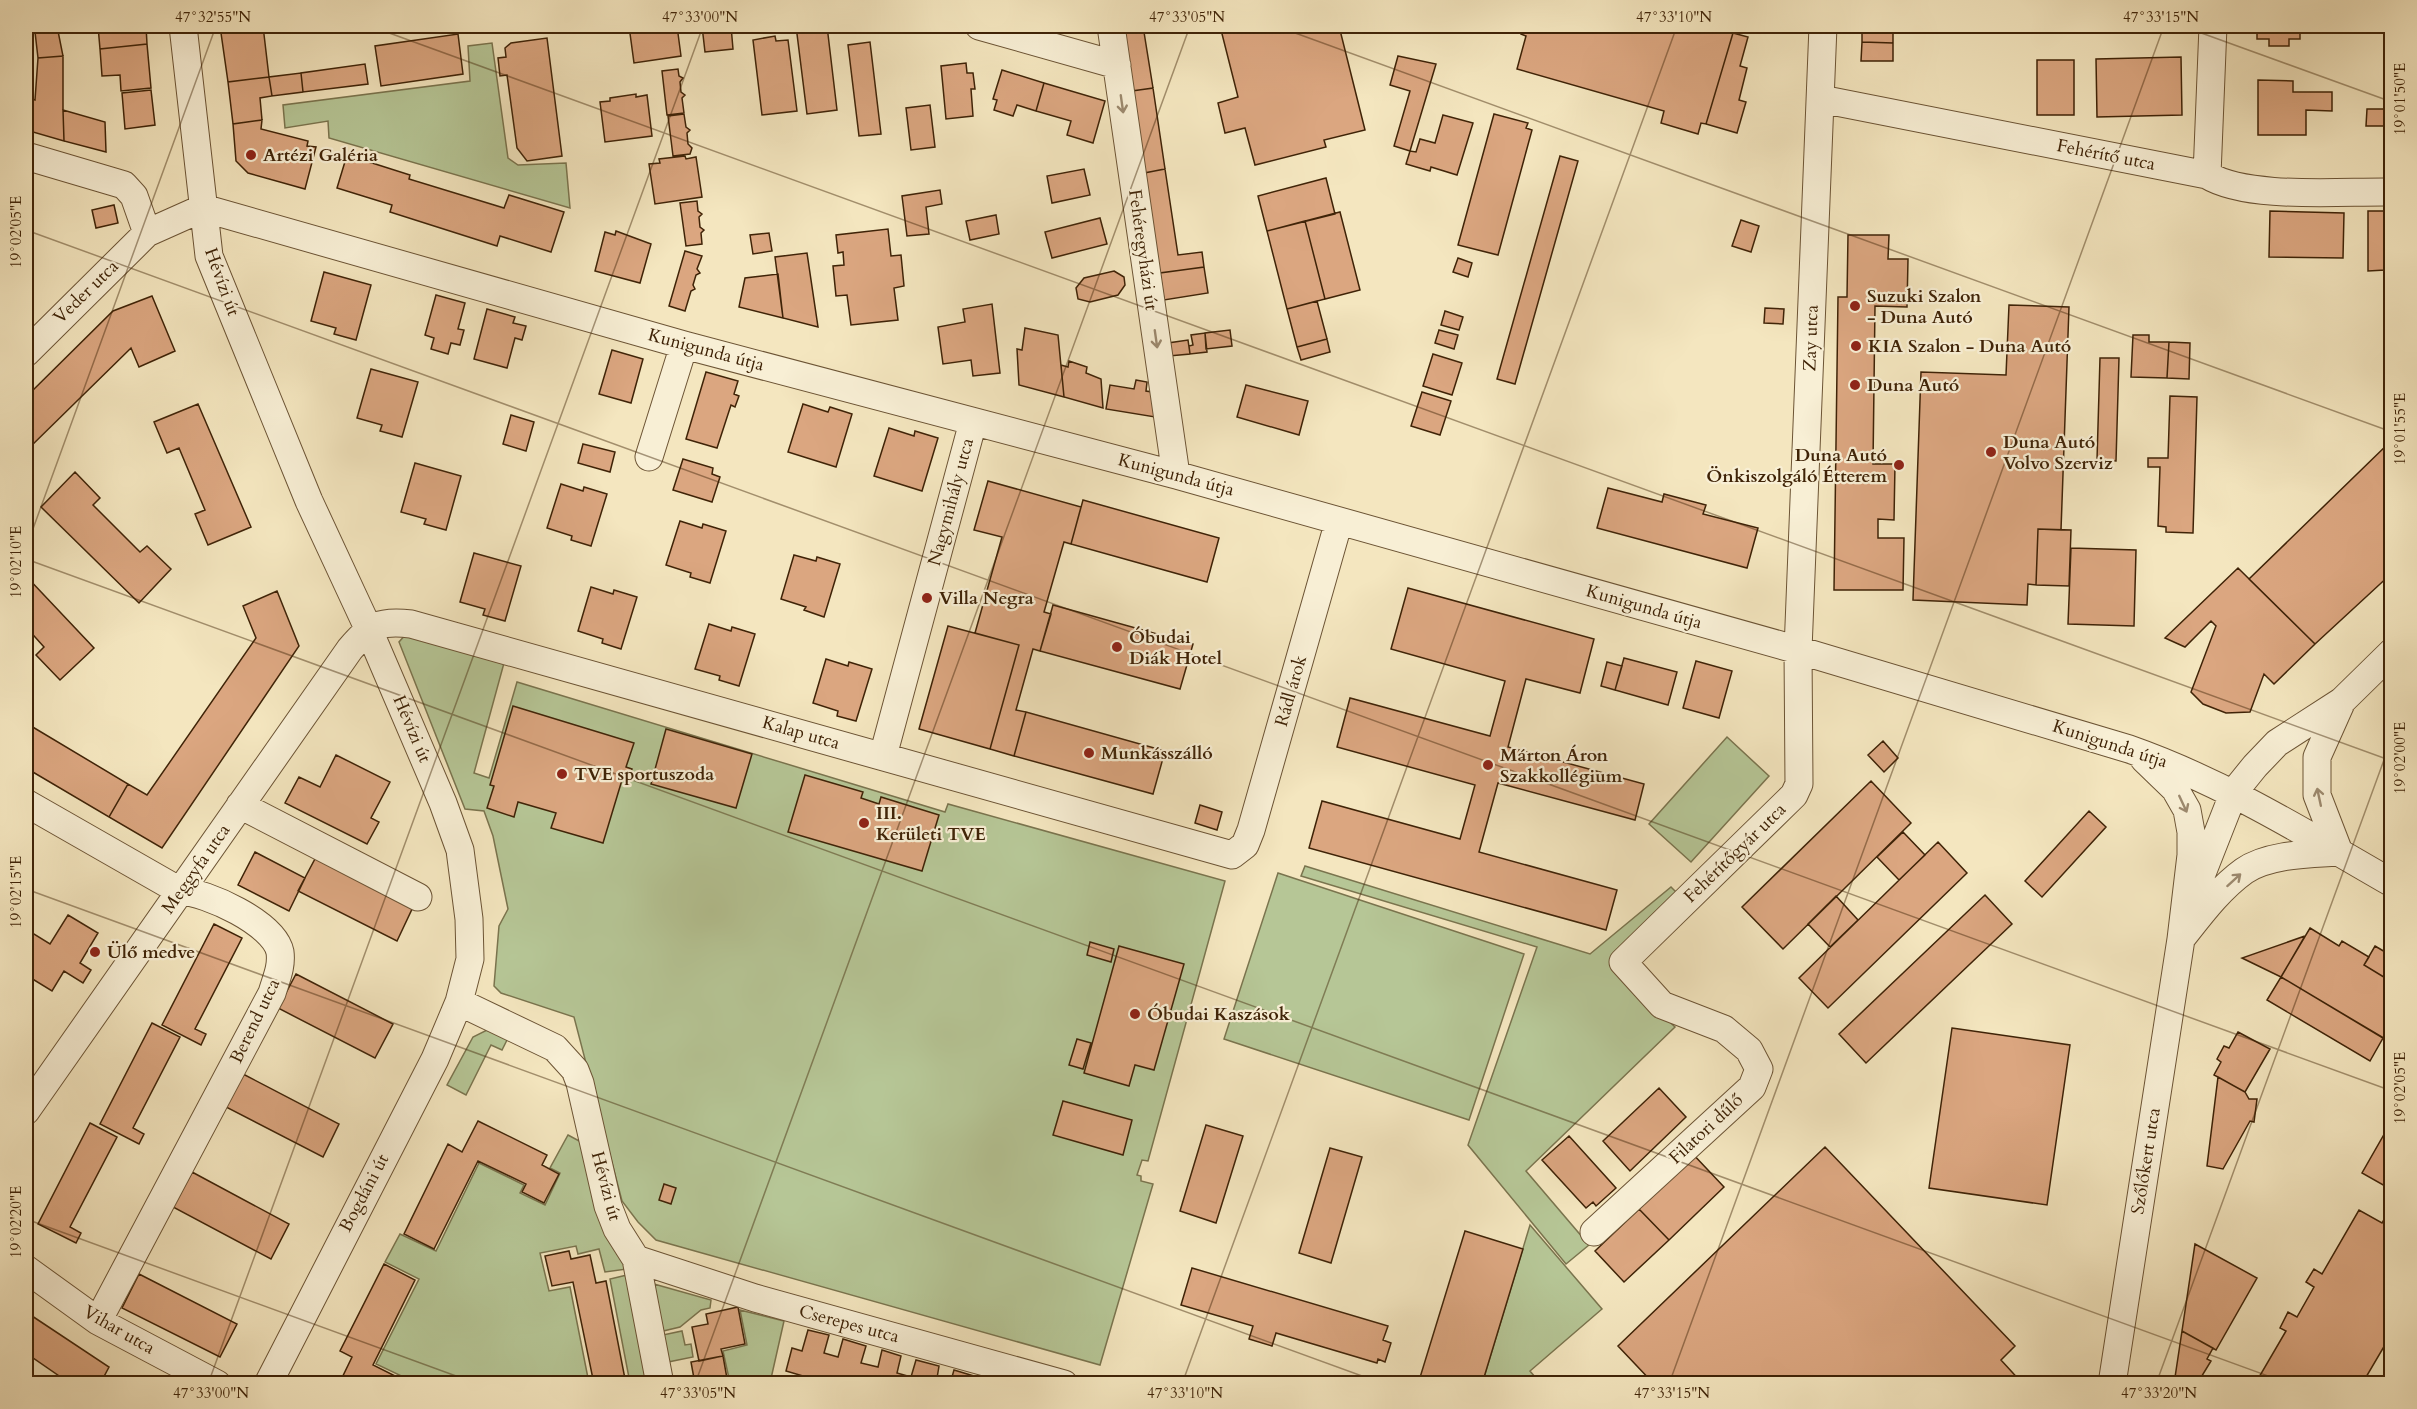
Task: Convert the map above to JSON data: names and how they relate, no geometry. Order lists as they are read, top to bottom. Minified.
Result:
{"streets":{"street":["Fehérítő utca","Fehéregyházi út","Hévízi út","Veder utca","Zay utca","Kunigunda útja","Nagymihály utca","Rádl árok","Kalap utca","Fehérítőgyár utca","Meggyfa utca","Berend utca","Filatori dűlő","Szőlőkert utca","Bogdáni út","Cserepes utca","Vihar utca"]},"crossings":[["Fehérítő utca","Zay utca"],["Fehéregyházi út","Kunigunda útja"],["Hévízi út","Kunigunda útja"],["Hévízi út","Kalap utca"],["Hévízi út","Meggyfa utca"],["Hévízi út","Bogdáni út"],["Hévízi út","Cserepes utca"],["Zay utca","Kunigunda útja"],["Zay utca","Fehérítőgyár utca"],["Kunigunda útja","Nagymihály utca"],["Kunigunda útja","Rádl árok"],["Kunigunda útja","Fehérítőgyár utca"],["Kunigunda útja","Szőlőkert utca"],["Nagymihály utca","Kalap utca"],["Rádl árok","Kalap utca"],["Kalap utca","Meggyfa utca"],["Fehérítőgyár utca","Filatori dűlő"],["Meggyfa utca","Berend utca"],["Berend utca","Vihar utca"]],"one_way":["Fehéregyházi út"],"places":["Artézi Galéria","Suzuki Szalon - Duna Autó","KIA Szalon - Duna Autó","Duna Autó","Duna Autó Volvo Szerviz","Duna Autó Önkiszolgáló Étterem","Villa Negra","Óbudai Diák Hotel","Munkásszálló","Márton Áron Szakkollégium","TVE sportuszoda","III. Kerületi TVE","Ülő medve","Óbudai Kaszások"],"coordinates":["47°32'55\"N","47°33'00\"N","47°33'05\"N","47°33'10\"N","47°33'15\"N","19°01'50\"E","19°02'05\"E","19°01'55\"E","19°02'10\"E","19°02'00\"E","19°02'15\"E","19°02'20\"E","47°33'20\"N"]}
